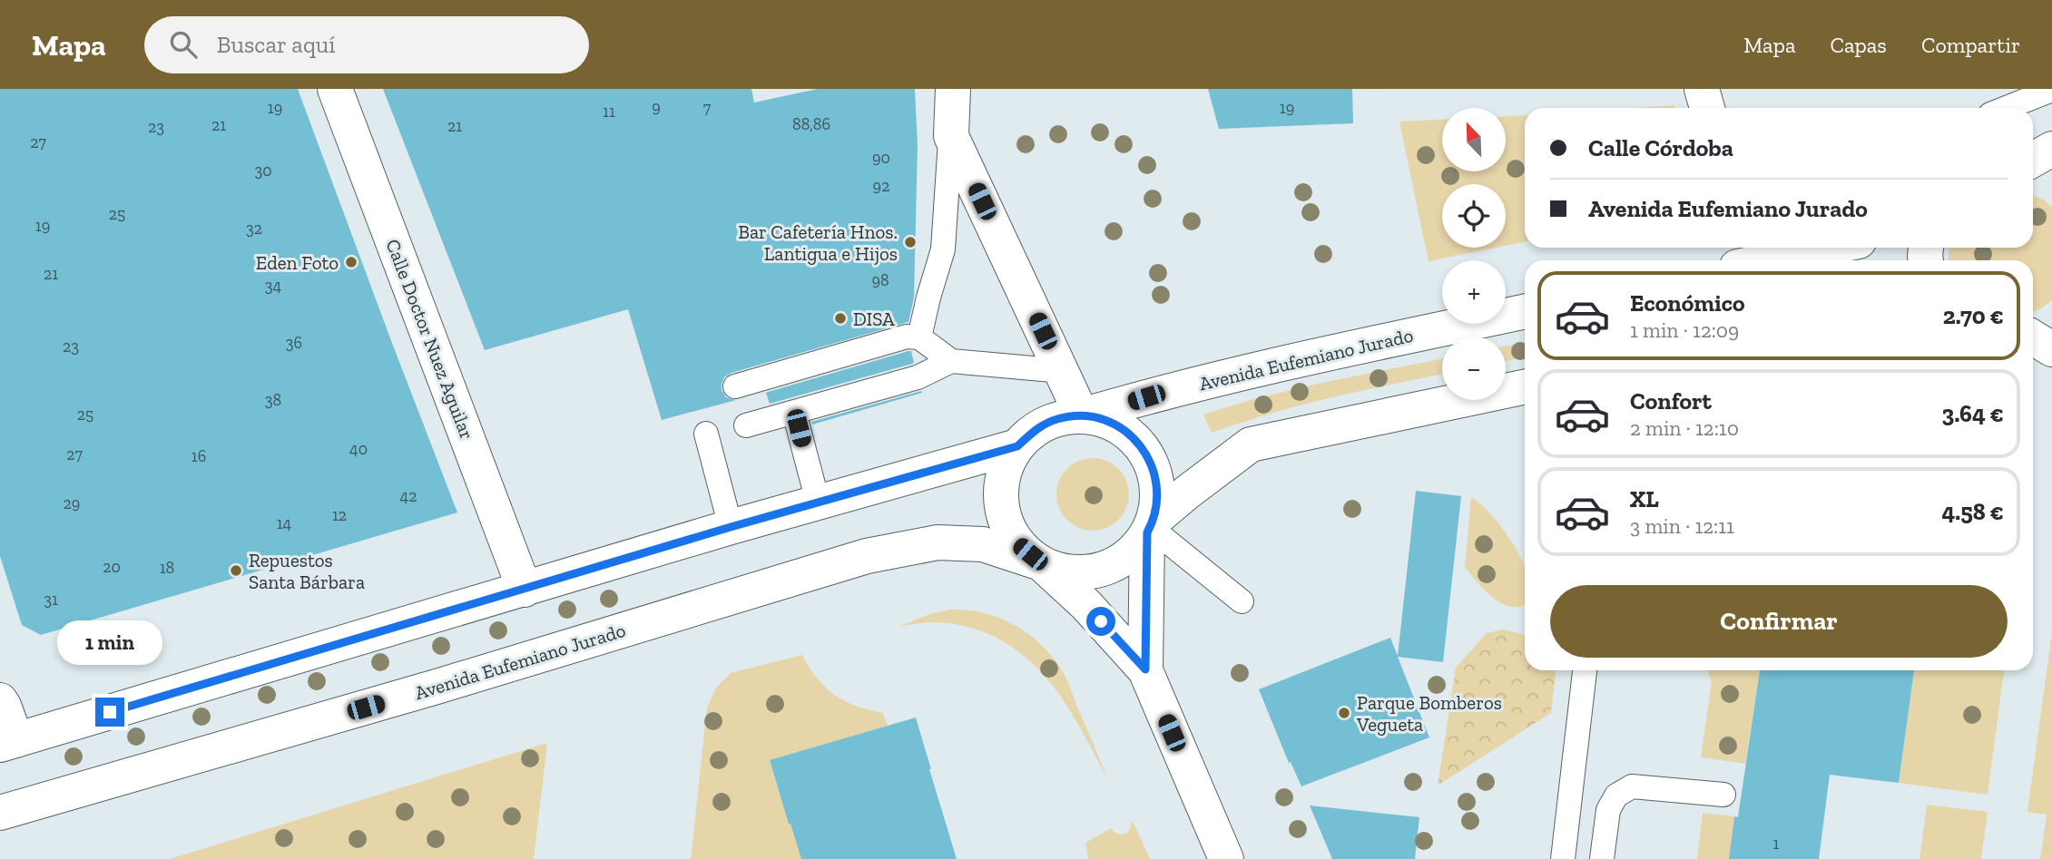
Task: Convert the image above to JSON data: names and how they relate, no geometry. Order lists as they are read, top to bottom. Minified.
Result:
{"streets":{"street":["Calle Doctor Nuez Aguilar","Avenida Eufemiano Jurado"]},"places":["Bar Cafetería Hnos. Lantigua e Hijos","Eden Foto","DISA","Repuestos Santa Bárbara","Parque Bomberos Vegueta"],"house_numbers":["9","19","7","19","11","88,86","21","21","23","27","90","30","92","25","19","32","21","98","34","36","23","38","25","40","27","16","42","29","12","14","20","18","31","1"],"north":"top left","page":{"header":"Mapa","search":"Buscar aquí","nav":["Mapa","Capas","Compartir"],"map_buttons":["+","−"],"banner":["Calle Córdoba","Avenida Eufemiano Jurado"],"list":[{"name":"Económico","note":"1 min · 12:09","value":"2.70 €"},{"name":"Confort","note":"2 min · 12:10","value":"3.64 €"},{"name":"XL","note":"3 min · 12:11","value":"4.58 €"}],"buttons":"Confirmar","bubble":"1 min"}}
